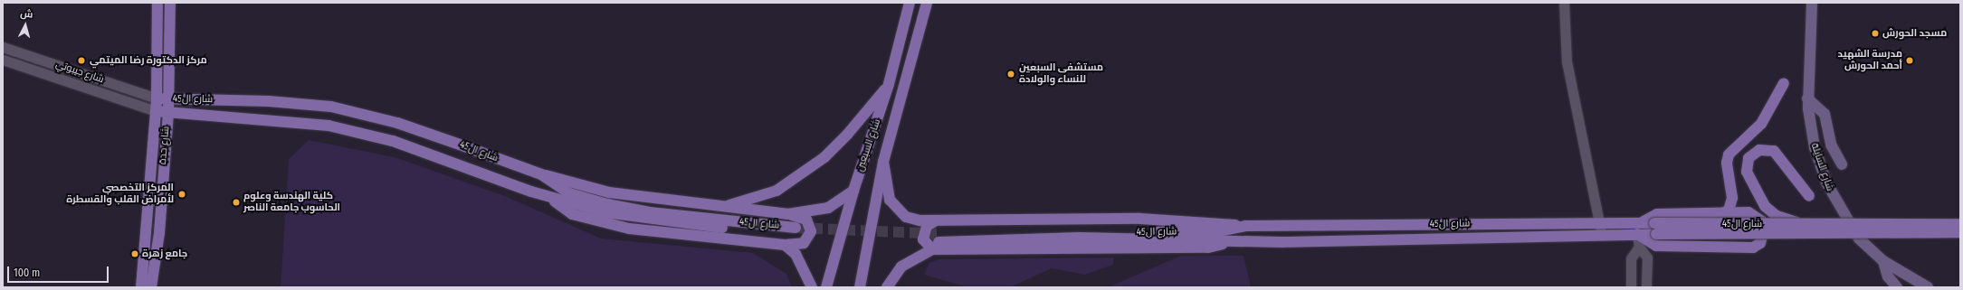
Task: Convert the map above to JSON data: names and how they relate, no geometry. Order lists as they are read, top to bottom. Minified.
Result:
{"streets":{"main road":["شارع ال45","شارع حدة","شارع السبعين","شارع السايلة"],"street":["شارع جيبوتي"]},"crossings":[["شارع جيبوتي","شارع ال45"],["شارع جيبوتي","شارع حدة"],["شارع ال45","شارع حدة"]],"places":["مسجد الحورش","مركز الدكتورة رضا الميتمي","مدرسة الشهيد أحمد الحورش","مستشفى السبعين للنساء والولادة","المركز التخصصي لأمراض القلب والقسطرة","كلية الهندسة وعلوم الحاسوب جامعة الناصر","جامع زهرة"],"scale_bar":"100 m","north":"top"}
